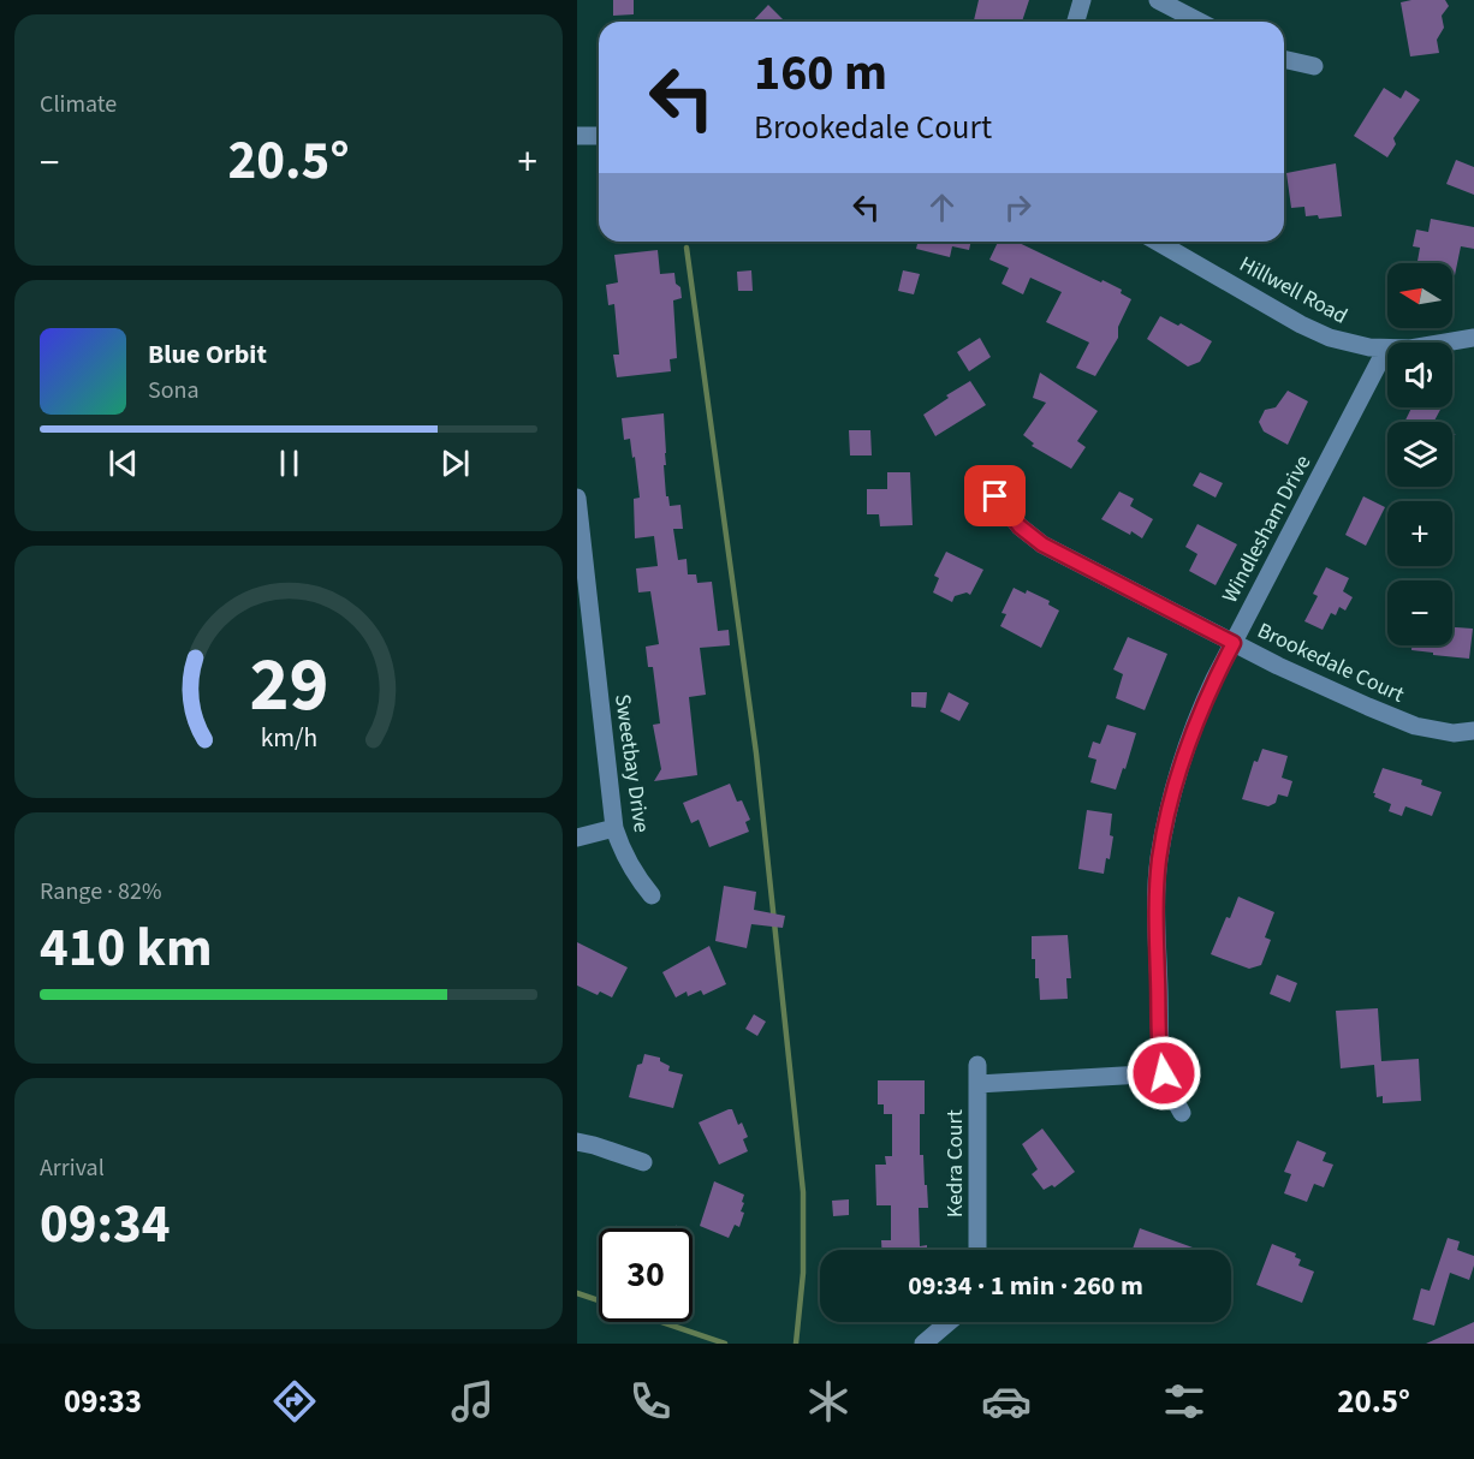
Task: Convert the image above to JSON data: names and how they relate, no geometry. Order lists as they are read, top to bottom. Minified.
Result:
{"streets":{"street":["Hillwell Road","Windlesham Drive","Brookedale Court","Sweetbay Drive","Kedra Court"]},"crossings":[["Hillwell Road","Windlesham Drive"],["Windlesham Drive","Brookedale Court"],["Windlesham Drive","Kedra Court"]],"north":"left","page":{"tile":["Climate",["Range · 82%","410 km"],["Arrival","09:34"]],"turn":["160 m","Brookedale Court"],"heat":["−","20.5°","+"],"map_buttons":["+","−"],"song":["Blue Orbit","Sona"],"limit":"30","trip":"09:34 · 1 min · 260 m","tabs":["09:33","20.5°"],"gauge":["29","km/h"]}}
